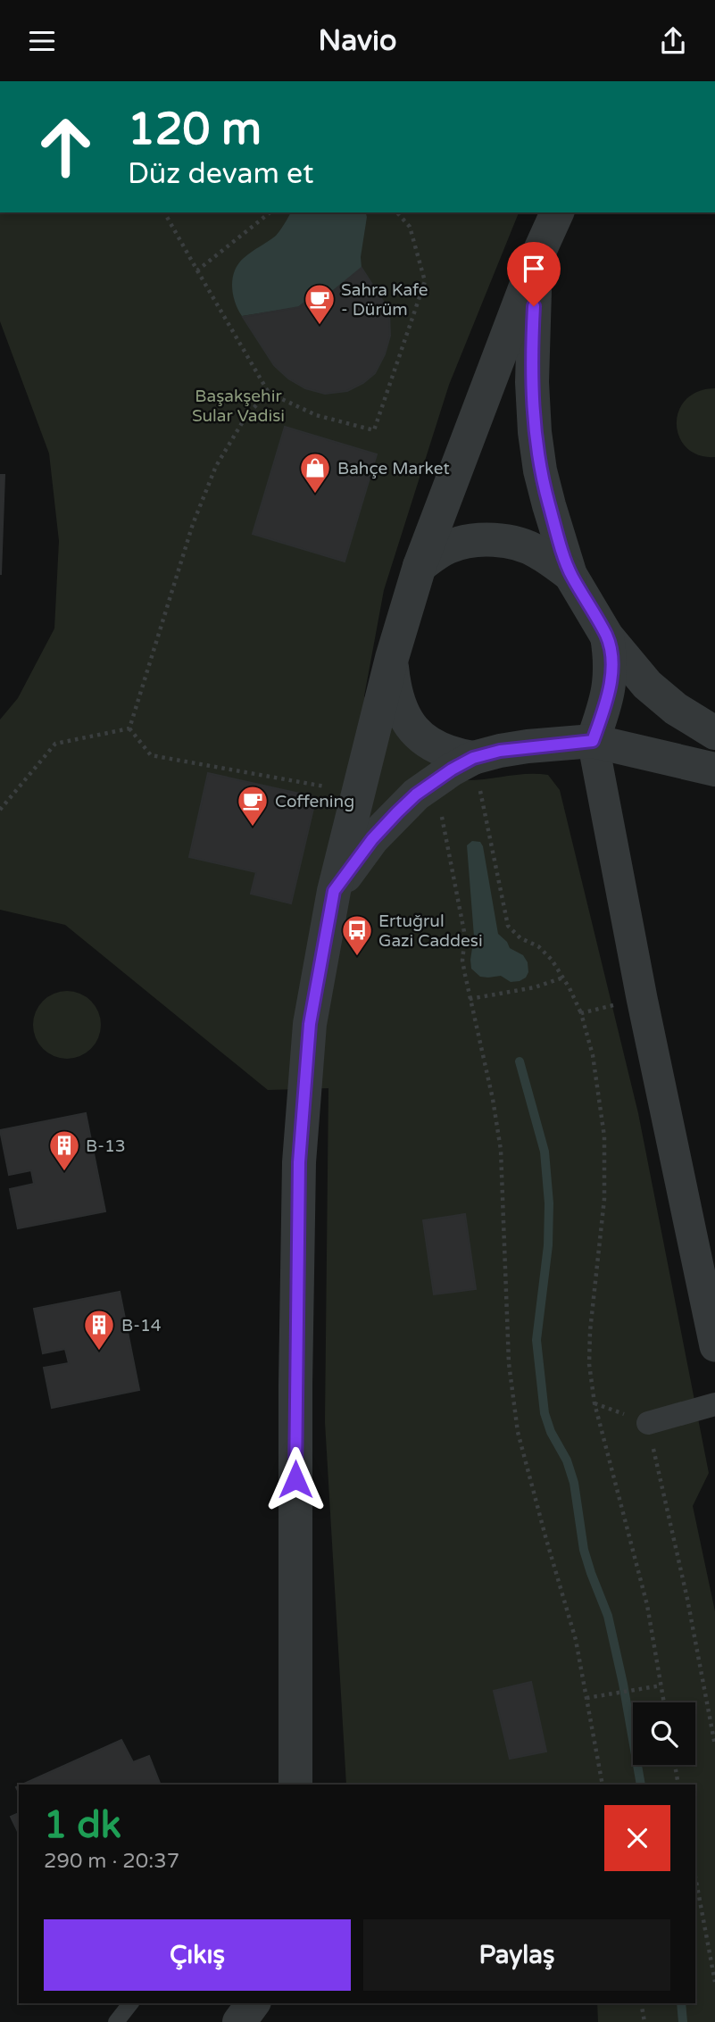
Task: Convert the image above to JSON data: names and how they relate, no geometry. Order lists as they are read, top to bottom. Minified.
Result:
{"parks":["Başakşehir Sular Vadisi"],"places":{"cafe":["Sahra Kafe - Dürüm","Coffening"],"shop":["Bahçe Market"],"bus stop":["Ertuğrul Gazi Caddesi"],"building":["B-13","B-14"]},"page":{"header":"Navio","turn":["120 m","Düz devam et"],"heading":["1 dk","290 m · 20:37"],"buttons":["Çıkış","Paylaş"]}}
